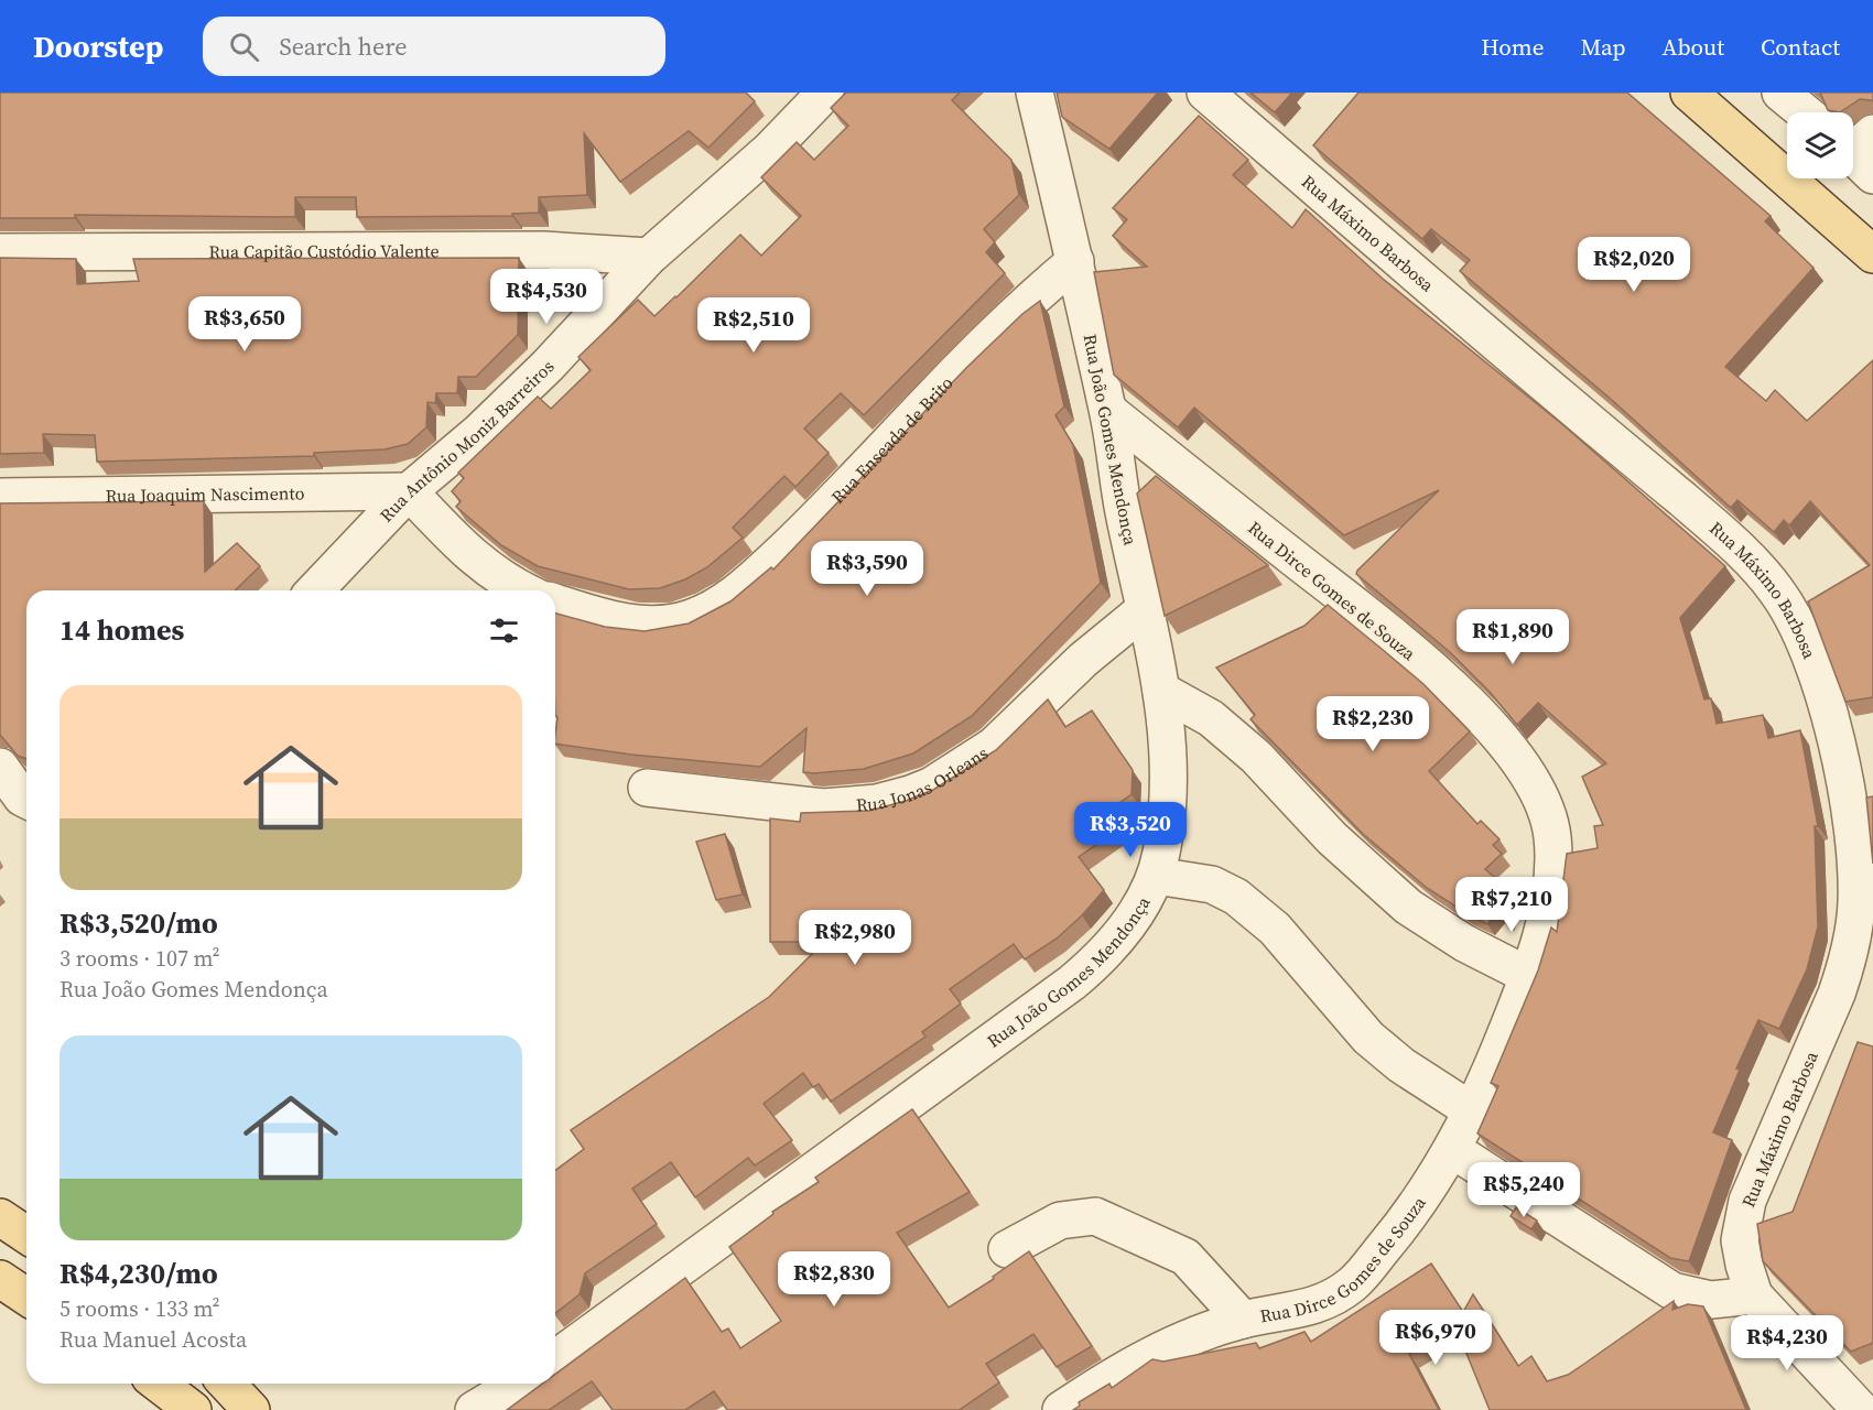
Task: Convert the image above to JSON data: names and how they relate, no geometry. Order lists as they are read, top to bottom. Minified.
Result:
{"streets":{"street":["Rua Máximo Barbosa","Rua Capitão Custódio Valente","Rua João Gomes Mendonça","Rua Antônio Moniz Barreiros","Rua Enseada de Brito","Rua Joaquim Nascimento","Rua Dirce Gomes de Souza","Rua Jonas Orleans"]},"crossings":[["Rua Capitão Custódio Valente","Rua Antônio Moniz Barreiros"],["Rua João Gomes Mendonça","Rua Enseada de Brito"],["Rua João Gomes Mendonça","Rua Dirce Gomes de Souza"],["Rua João Gomes Mendonça","Rua Jonas Orleans"],["Rua Antônio Moniz Barreiros","Rua Joaquim Nascimento"]],"page":{"header":"Doorstep","search":"Search here","nav":["Home","Map","About","Contact"],"price":["R$2,020","R$4,530","R$3,650","R$2,510","R$3,590","R$1,890","R$2,230","R$3,520","R$7,210","R$2,980","R$5,240","R$2,830","R$6,970","R$4,230"],"heading":"14 homes","list":[{"name":"R$3,520/mo","note":"3 rooms · 107 m² · Rua João Gomes Mendonça"},{"name":"R$4,230/mo","note":"5 rooms · 133 m² · Rua Manuel Acosta"}]}}
